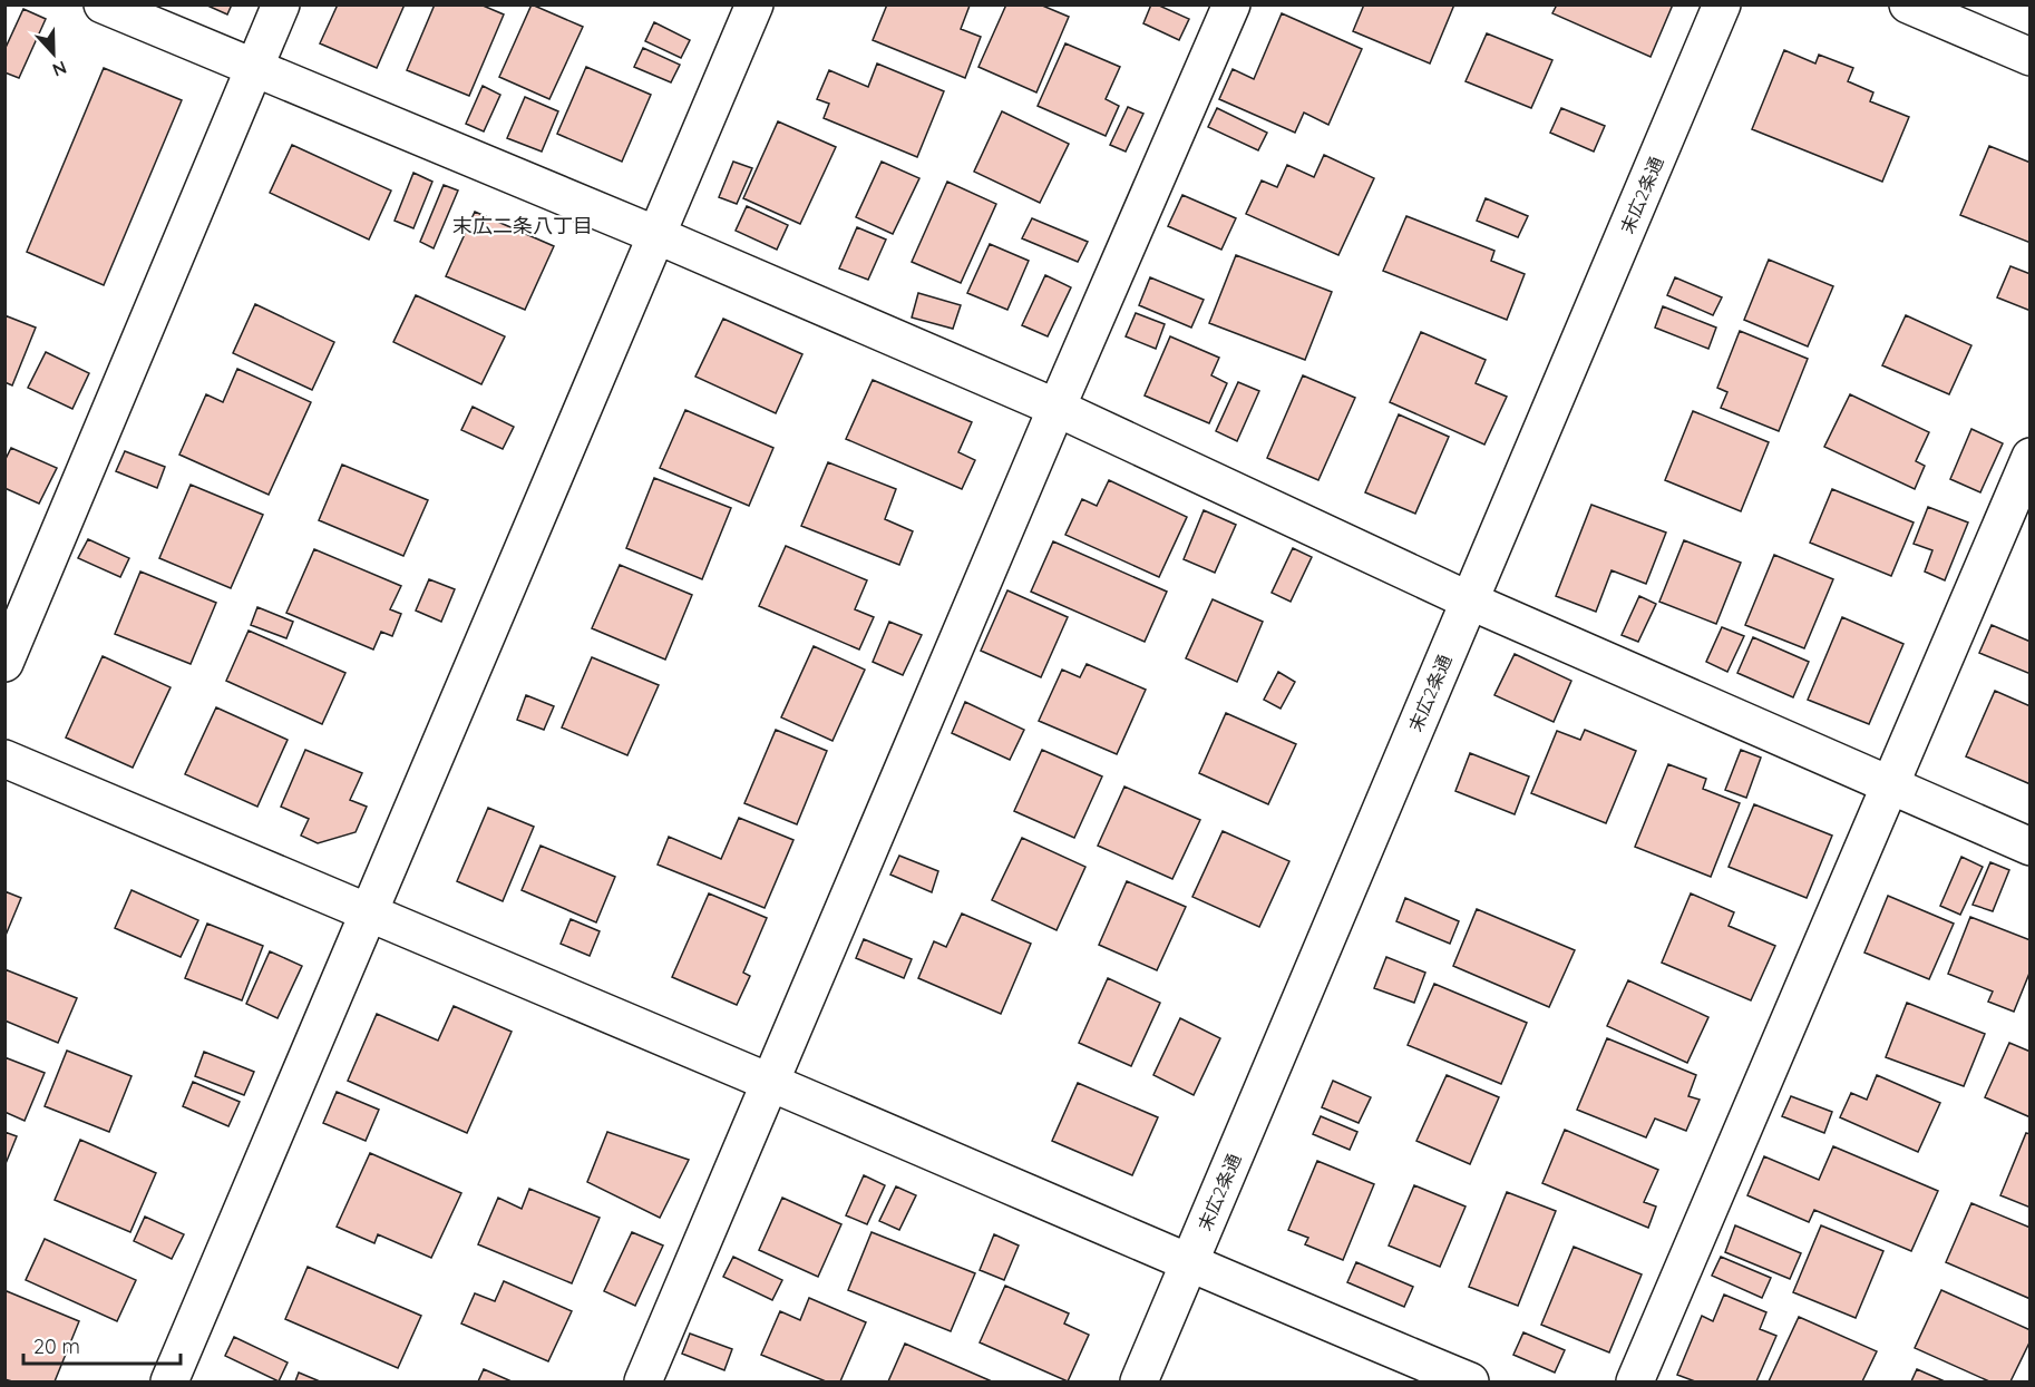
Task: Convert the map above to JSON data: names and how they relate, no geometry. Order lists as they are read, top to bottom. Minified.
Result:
{"streets":{"street":["末広2条通"]},"districts":["末広二条八丁目"],"scale_bar":"20 m","north":"bottom"}
